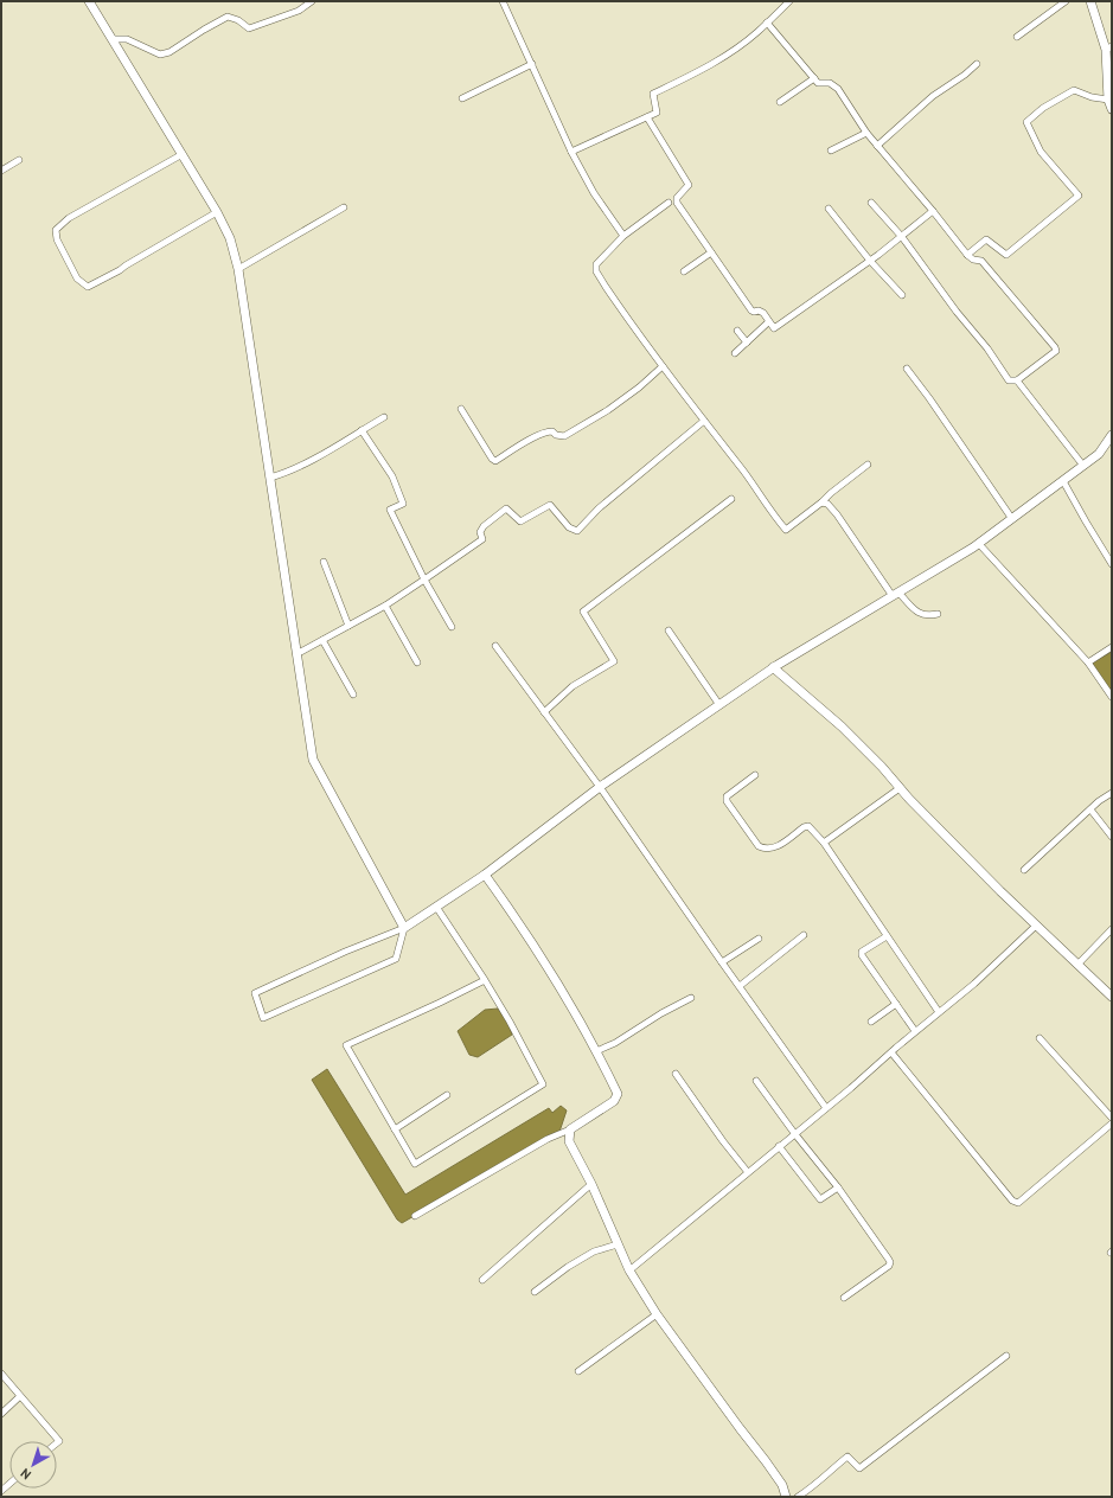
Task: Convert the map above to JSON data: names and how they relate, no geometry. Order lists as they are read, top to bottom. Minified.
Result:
{"north":"bottom left"}
